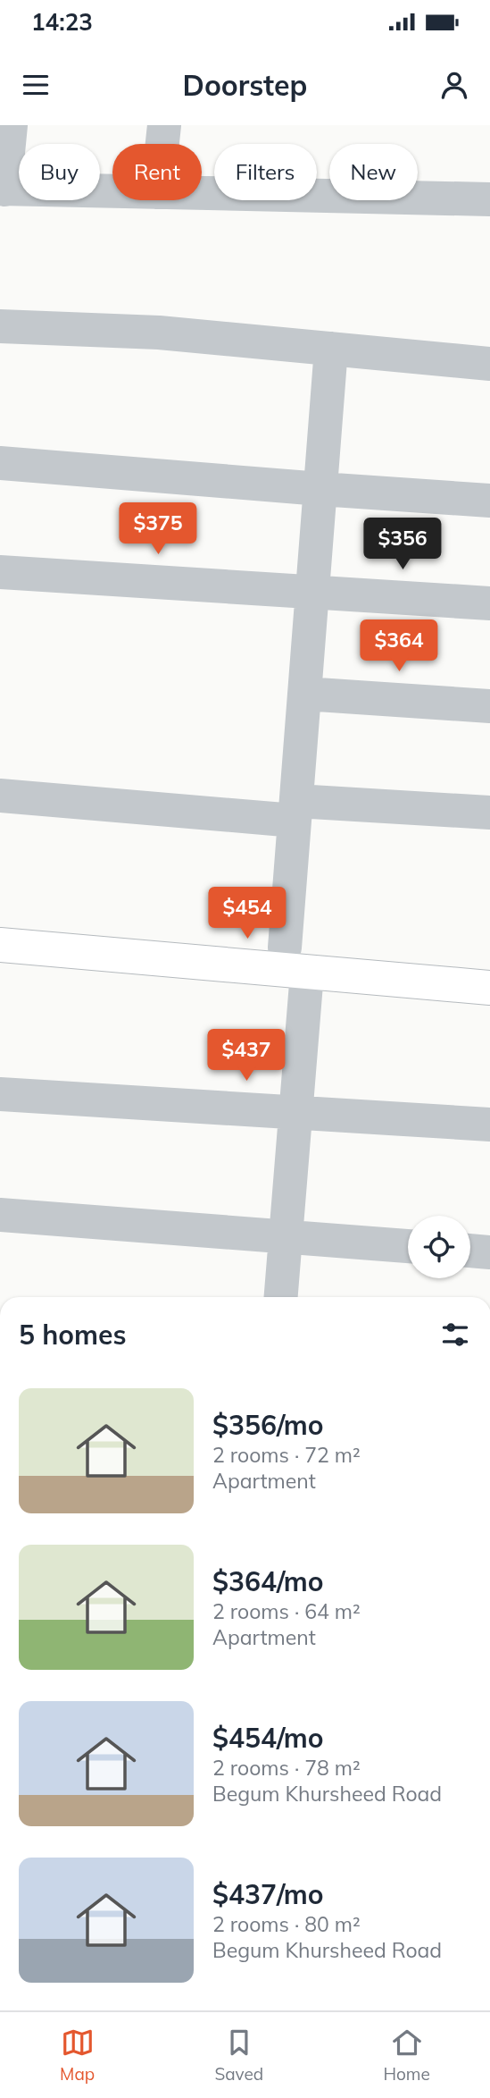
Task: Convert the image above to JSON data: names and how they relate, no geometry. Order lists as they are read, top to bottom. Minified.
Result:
{"page":{"status":"14:23","header":"Doorstep","chip":["Buy","Rent","Filters","New"],"price":["$375","$356","$364","$454","$437"],"heading":"5 homes","list":[{"name":"$356/mo","note":"2 rooms · 72 m² · Apartment"},{"name":"$364/mo","note":"2 rooms · 64 m² · Apartment"},{"name":"$454/mo","note":"2 rooms · 78 m² · Begum Khursheed Road"},{"name":"$437/mo","note":"2 rooms · 80 m² · Begum Khursheed Road"}],"tabs":["Map","Saved","Home"]}}
